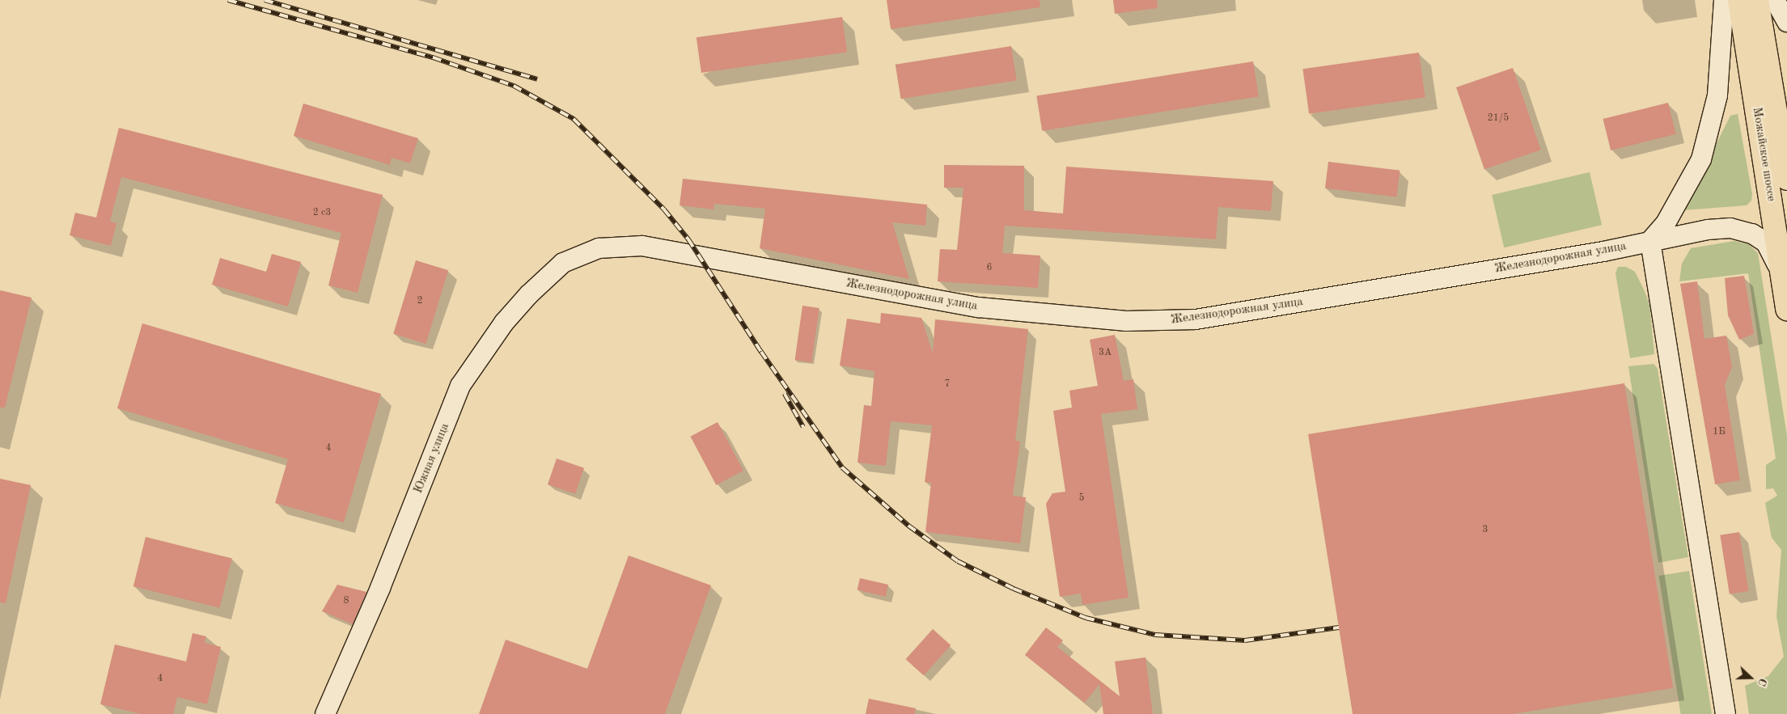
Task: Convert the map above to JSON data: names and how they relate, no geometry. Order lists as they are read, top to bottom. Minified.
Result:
{"streets":{"main road":["Можайское шоссе"],"street":["Железнодорожная улица","Южная улица"]},"crossings":[["Можайское шоссе","Железнодорожная улица"],["Железнодорожная улица","Южная улица"]],"house_numbers":["21/5","2 с3","6","2","3А","7","1Б","4","5","3","8","4"],"north":"right"}
